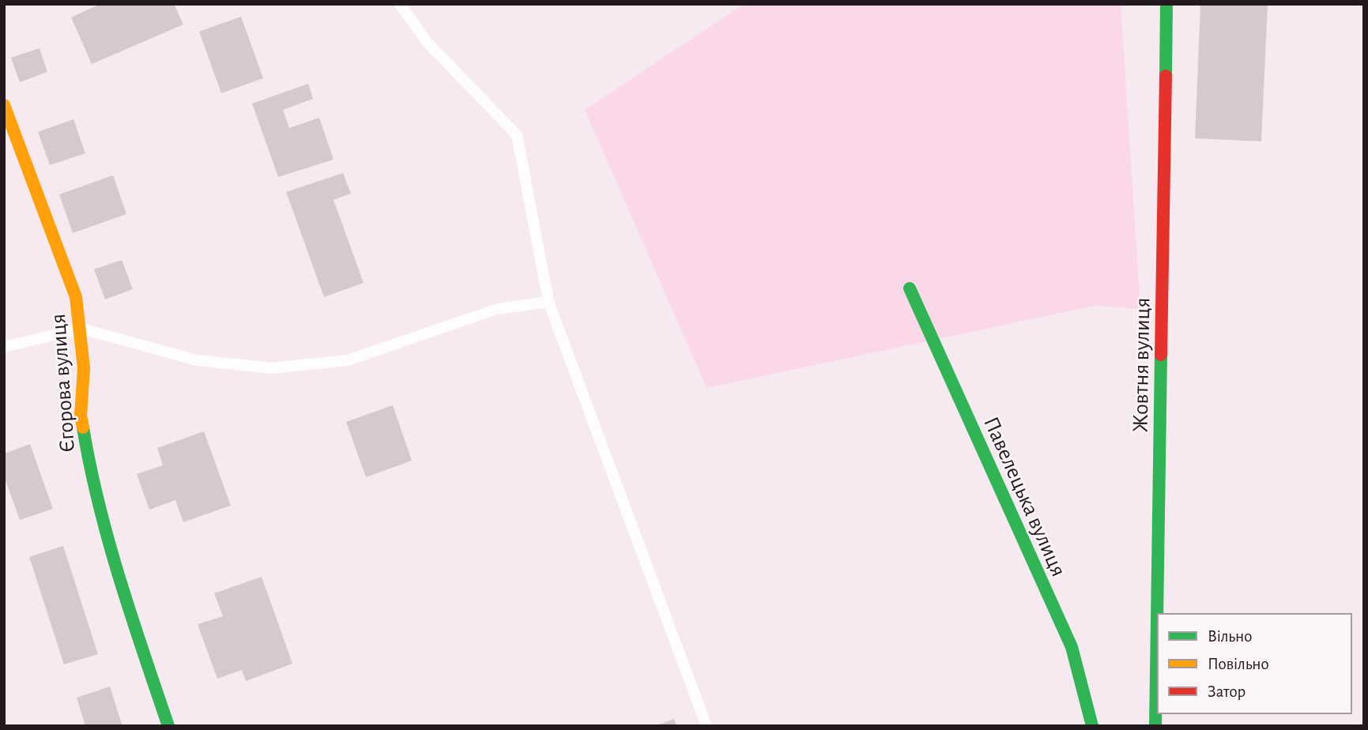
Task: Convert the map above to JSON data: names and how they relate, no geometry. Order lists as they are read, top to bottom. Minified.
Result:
{"streets":{"street":["Жовтня вулиця","Єгорова вулиця","Павелецька вулиця"]},"legend":["Вільно","Повільно","Затор"]}
